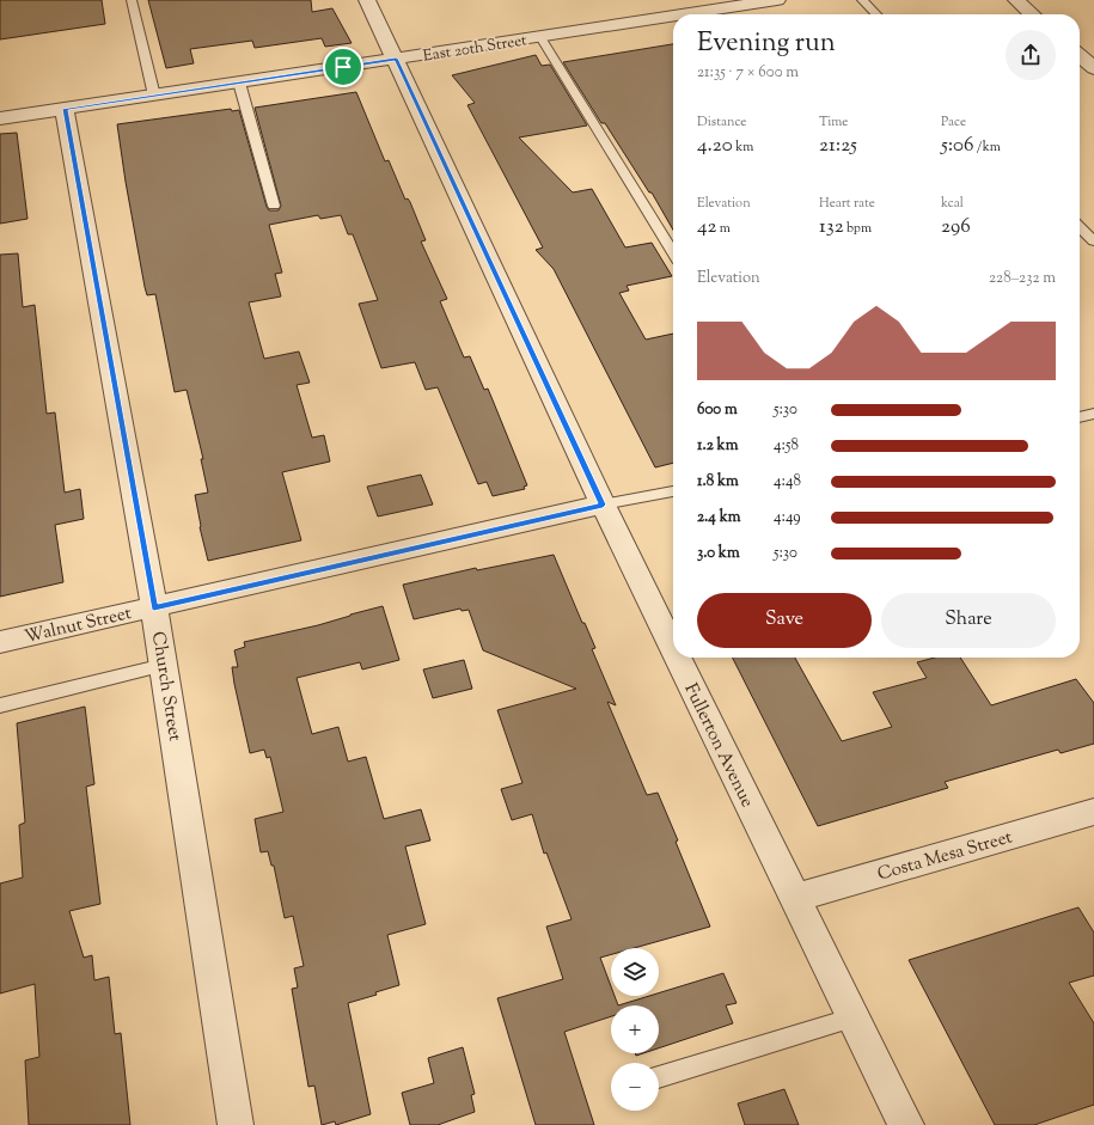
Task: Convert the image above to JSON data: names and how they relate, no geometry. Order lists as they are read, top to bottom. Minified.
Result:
{"streets":{"street":["East 20th Street","Walnut Street","Church Street","Fullerton Avenue","Costa Mesa Street"]},"crossings":[["East 20th Street","Church Street"],["East 20th Street","Fullerton Avenue"],["Walnut Street","Church Street"],["Walnut Street","Fullerton Avenue"],["Fullerton Avenue","Costa Mesa Street"]],"page":{"heading":["Evening run","21:35 · 7 × 600 m"],"stats":[["Distance","4.20 km"],["Time","21:25"],["Pace","5:06 /km"],["Elevation","42 m"],["Heart rate","132 bpm"],["kcal","296"]],"chart":["Elevation","228–232 m"],"list":[{"name":"600 m","note":"5:30"},{"name":"1.2 km","note":"4:58"},{"name":"1.8 km","note":"4:48"},{"name":"2.4 km","note":"4:49"},{"name":"3.0 km","note":"5:30"}],"buttons":["Save","Share"],"map_buttons":["+","−"]}}
